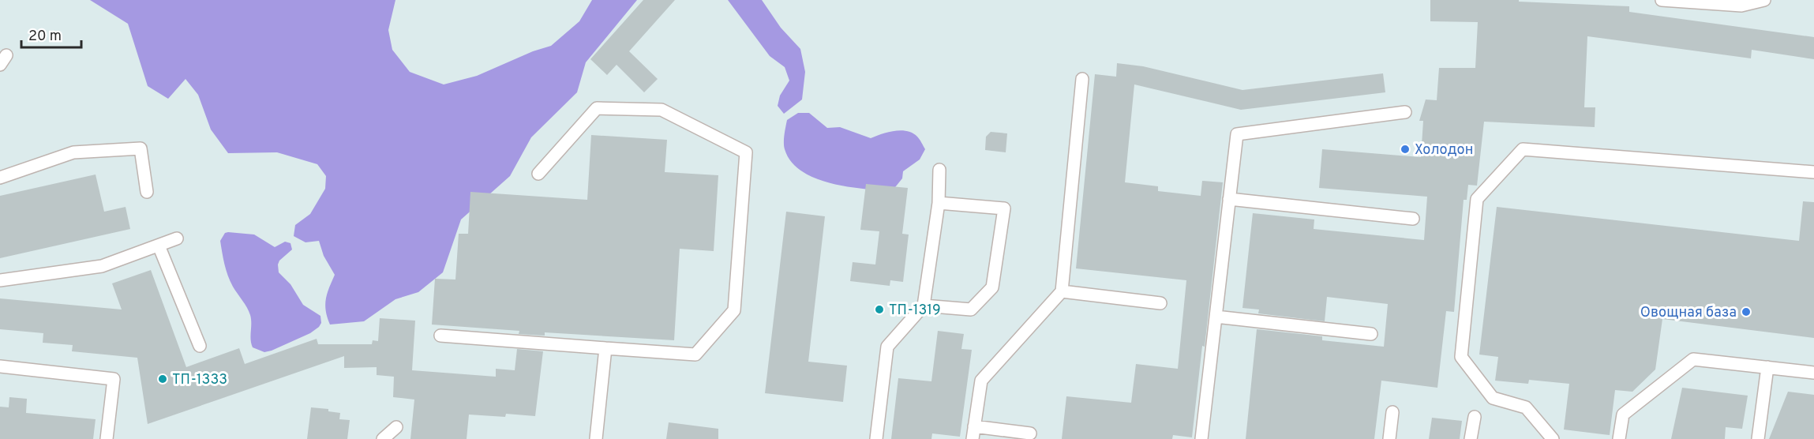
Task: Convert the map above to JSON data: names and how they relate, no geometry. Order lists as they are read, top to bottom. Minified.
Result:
{"places":["Холодон","ТП-1319","Овощная база","ТП-1333"],"scale_bar":"20 m"}
